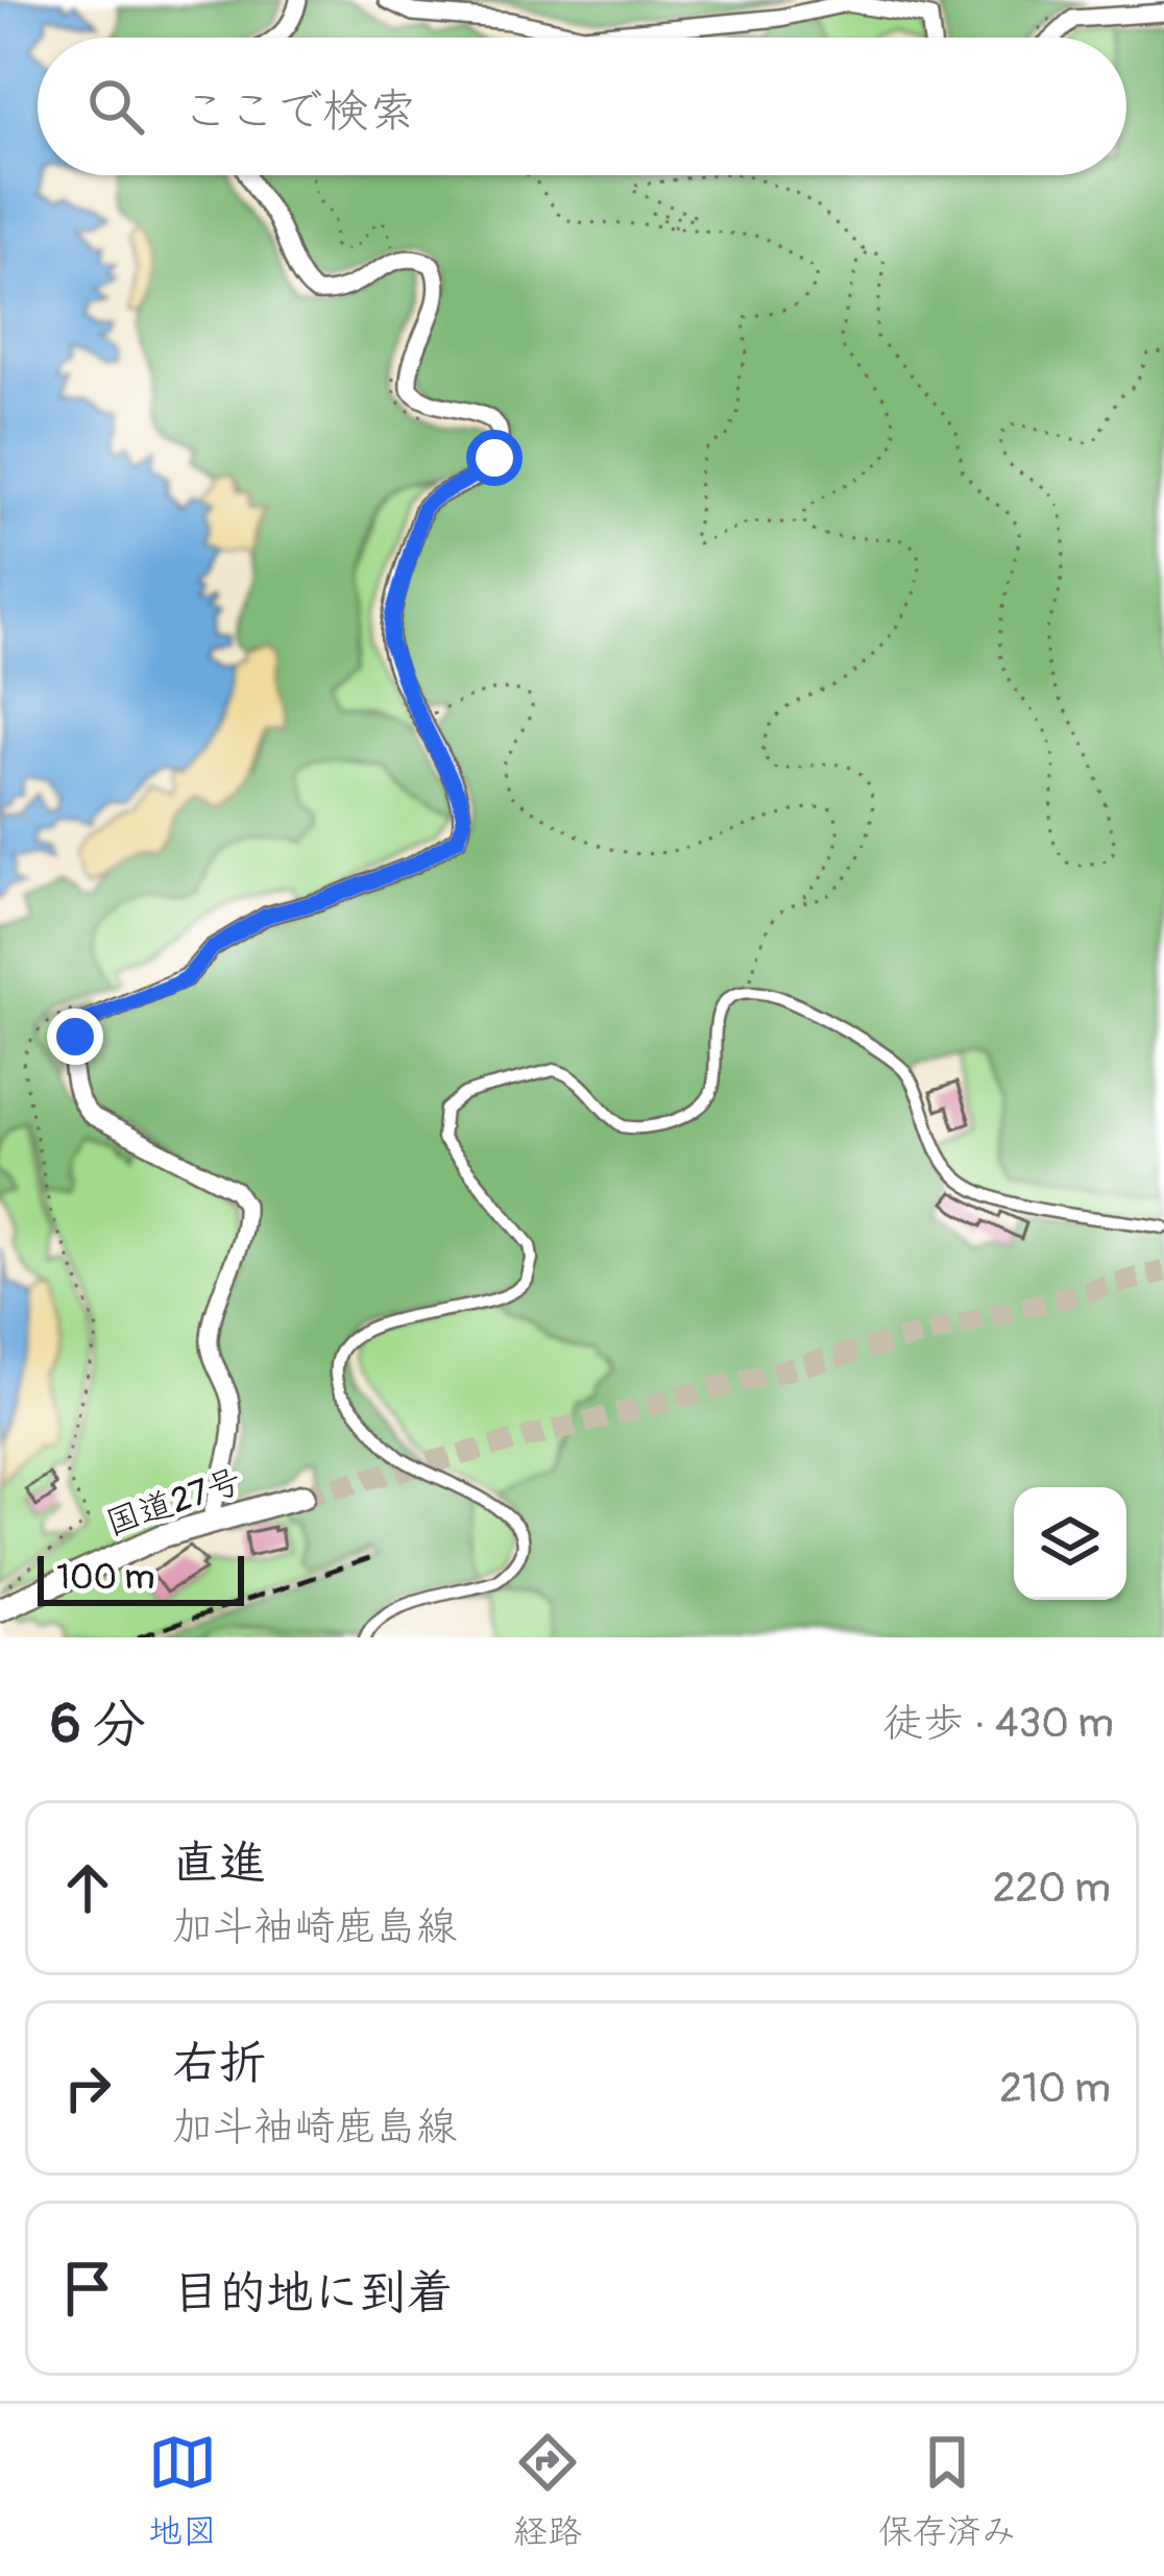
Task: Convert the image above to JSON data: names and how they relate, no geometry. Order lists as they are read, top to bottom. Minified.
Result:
{"streets":{"highway":["国道27号"]},"scale_bar":"100 m","page":{"search":"ここで検索","scale":"100 m","heading":["6 分","徒歩 · 430 m"],"list":[["直進","加斗袖崎鹿島線","220 m"],["右折","加斗袖崎鹿島線","210 m"],"目的地に到着"],"nav":["地図","経路","保存済み"]}}
